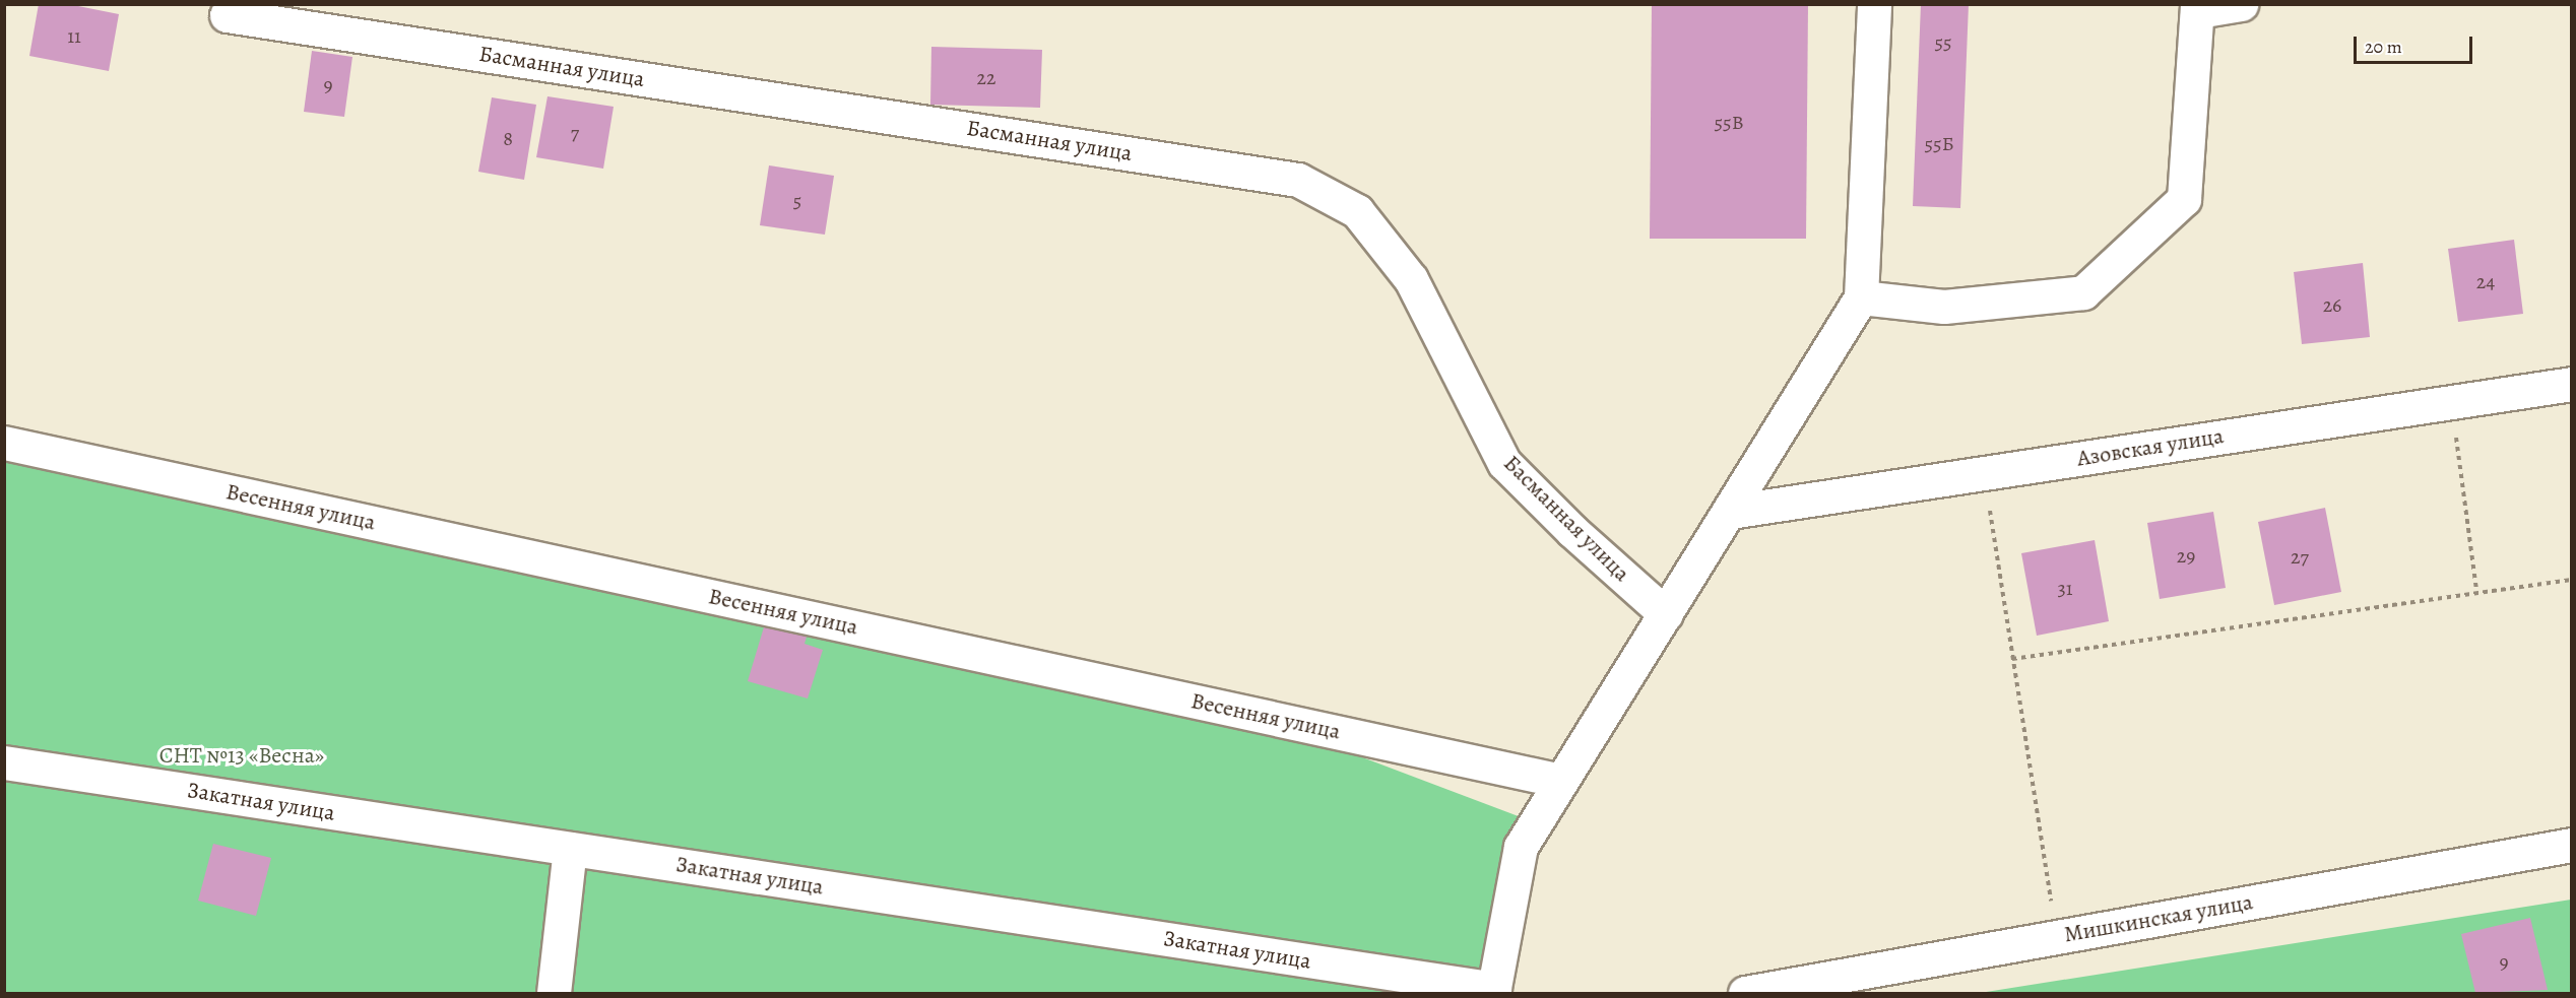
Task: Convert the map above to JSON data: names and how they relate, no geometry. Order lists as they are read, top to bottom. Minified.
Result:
{"streets":{"street":["Басманная улица","Азовская улица","Весенняя улица","Закатная улица","Мишкинская улица"]},"parks":["СНТ №13 «Весна»"],"house_numbers":["11","55","22","9","55В","7","8","55Б","5","24","26","29","27","31","9"],"scale_bar":"20 m"}
